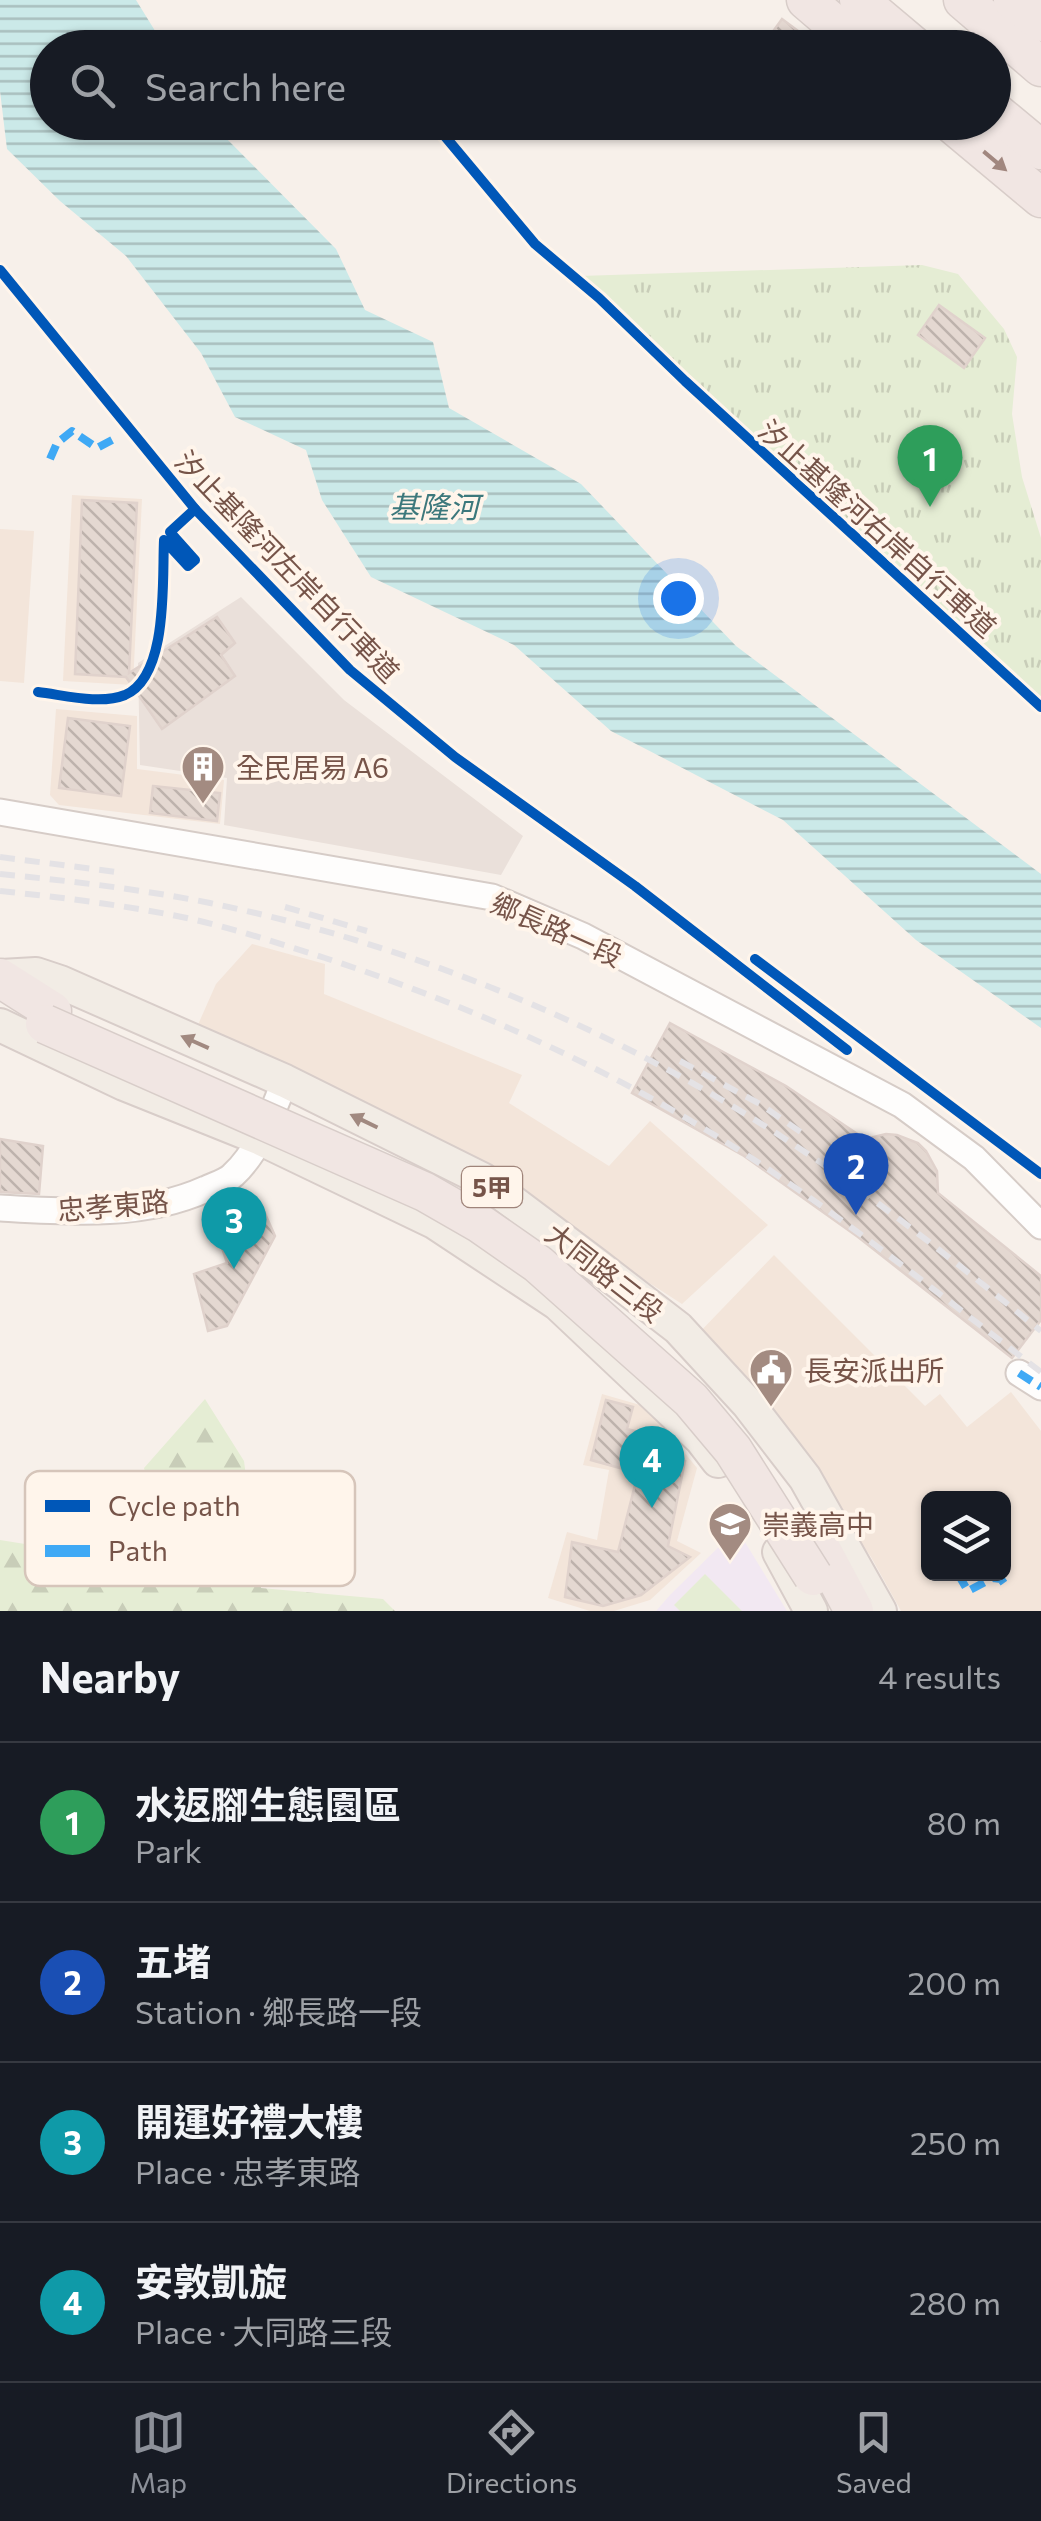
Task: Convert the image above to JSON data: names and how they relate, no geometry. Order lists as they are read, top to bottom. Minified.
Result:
{"streets":{"main road":["5甲","大同路三段"],"street":["鄉長路一段","忠孝東路"],"cycle path":["汐止基隆河右岸自行車道","汐止基隆河左岸自行車道"]},"crossings":[["忠孝東路","大同路三段"]],"water":["基隆河"],"places":{"building":["全民居易 A6"],"public building":["長安派出所"],"school or university":["崇義高中"]},"legend":["Cycle path","Path"],"page":{"search":"Search here","pins":["1","2","3","4"],"heading":["Nearby","4 results"],"list":[{"mark":"1","name":"水返腳生態園區","note":"Park","value":"80 m"},{"mark":"2","name":"五堵","note":"Station · 鄉長路一段","value":"200 m"},{"mark":"3","name":"開運好禮大樓","note":"Place · 忠孝東路","value":"250 m"},{"mark":"4","name":"安敦凱旋","note":"Place · 大同路三段","value":"280 m"}],"nav":["Map","Directions","Saved"]}}
